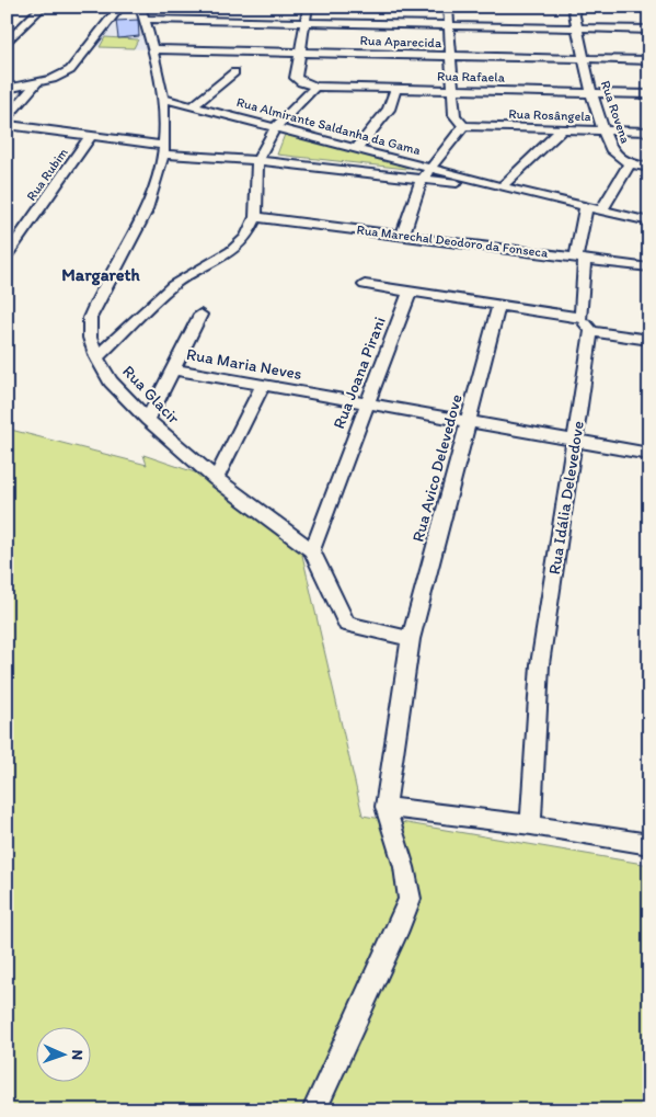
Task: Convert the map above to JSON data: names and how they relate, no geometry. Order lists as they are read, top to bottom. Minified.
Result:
{"streets":{"street":["Rua Aparecida","Rua Rafaela","Rua Rovena","Rua Rosângela","Rua Almirante Saldanha da Gama","Rua Rubim","Rua Marechal Deodoro da Fonseca","Rua Maria Neves","Rua Joana Pirani","Rua Glacir","Rua Avico Delevedove","Rua Idália Delevedove"]},"crossings":[["Rua Aparecida","Rua Rafaela"],["Rua Aparecida","Rua Rovena"],["Rua Aparecida","Rua Glacir"],["Rua Rafaela","Rua Rovena"],["Rua Rovena","Rua Rosângela"],["Rua Rovena","Rua Almirante Saldanha da Gama"],["Rua Almirante Saldanha da Gama","Rua Rubim"],["Rua Almirante Saldanha da Gama","Rua Glacir"],["Rua Marechal Deodoro da Fonseca","Rua Idália Delevedove"],["Rua Maria Neves","Rua Joana Pirani"],["Rua Maria Neves","Rua Avico Delevedove"],["Rua Maria Neves","Rua Idália Delevedove"],["Rua Joana Pirani","Rua Glacir"],["Rua Glacir","Rua Avico Delevedove"]],"districts":["Margareth"],"north":"right"}
